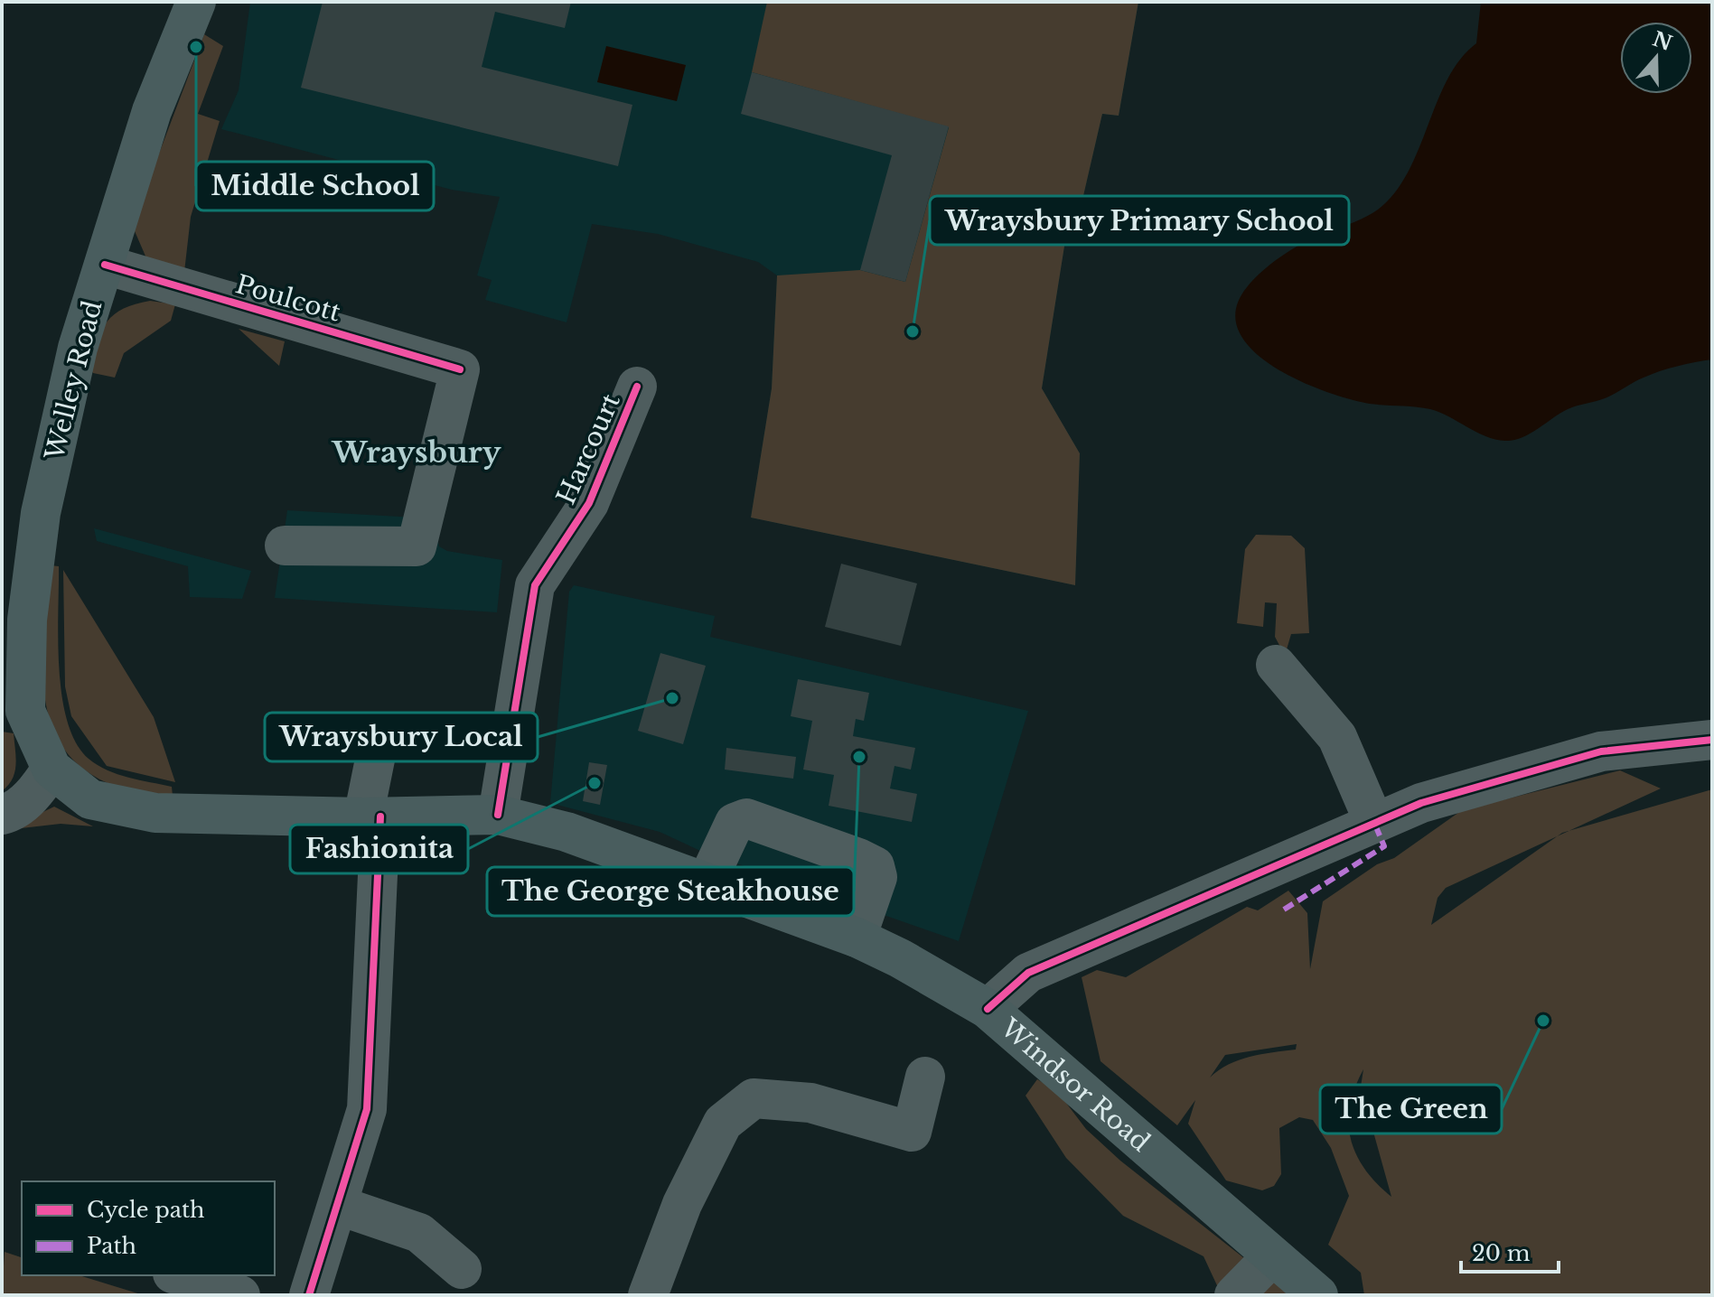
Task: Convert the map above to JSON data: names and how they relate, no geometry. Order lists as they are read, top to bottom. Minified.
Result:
{"streets":{"main road":["Welley Road","Windsor Road"],"street":["Poulcott","Harcourt"]},"crossings":[["Poulcott","Welley Road"],["Welley Road","Windsor Road"],["Harcourt","Windsor Road"]],"districts":["Wraysbury"],"places":["Middle School","Wraysbury Primary School","Wraysbury Local","The George Steakhouse","Fashionita","The Green"],"legend":["Cycle path","Path"],"scale_bar":"20 m","north":"top"}
